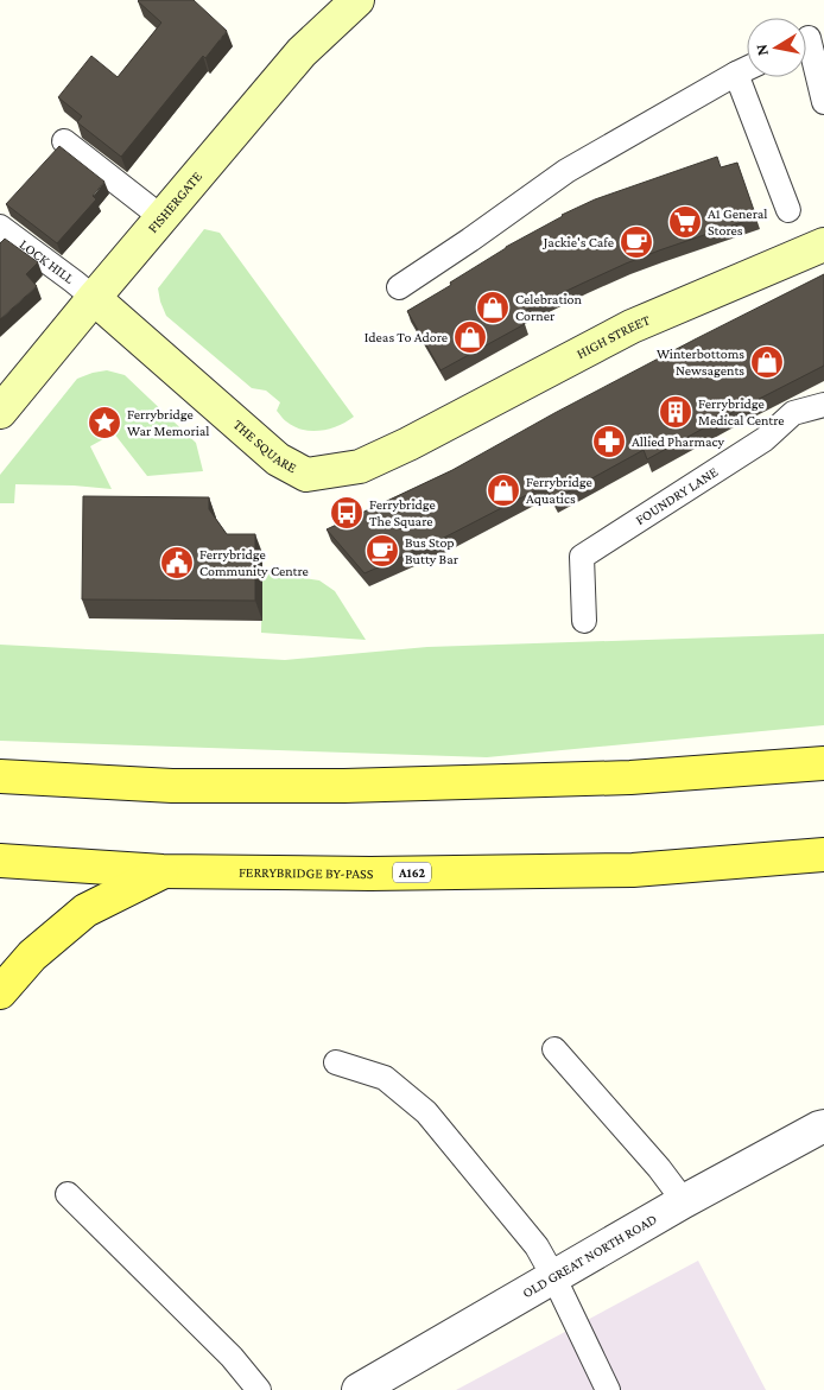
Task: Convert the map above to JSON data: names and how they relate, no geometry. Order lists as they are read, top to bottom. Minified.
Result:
{"streets":{"main road":["FISHERGATE","HIGH STREET","THE SQUARE","FERRYBRIDGE BY-PASS","A162"],"street":["OLD GREAT NORTH ROAD"],"lane":["LOCK HILL","FOUNDRY LANE"]},"crossings":[["FISHERGATE","LOCK HILL"],["FISHERGATE","THE SQUARE"],["LOCK HILL","THE SQUARE"],["HIGH STREET","THE SQUARE"]],"places":{"supermarket":["A1 General Stores"],"cafe":["Jackie's Cafe","Bus Stop Butty Bar"],"shop":["Celebration Corner","Ideas To Adore","Winterbottoms Newsagents","Ferrybridge Aquatics"],"building":["Ferrybridge Medical Centre"],"place":["Ferrybridge War Memorial"],"pharmacy":["Allied Pharmacy"],"bus stop":["Ferrybridge The Square"],"public building":["Ferrybridge Community Centre"]},"north":"left"}
